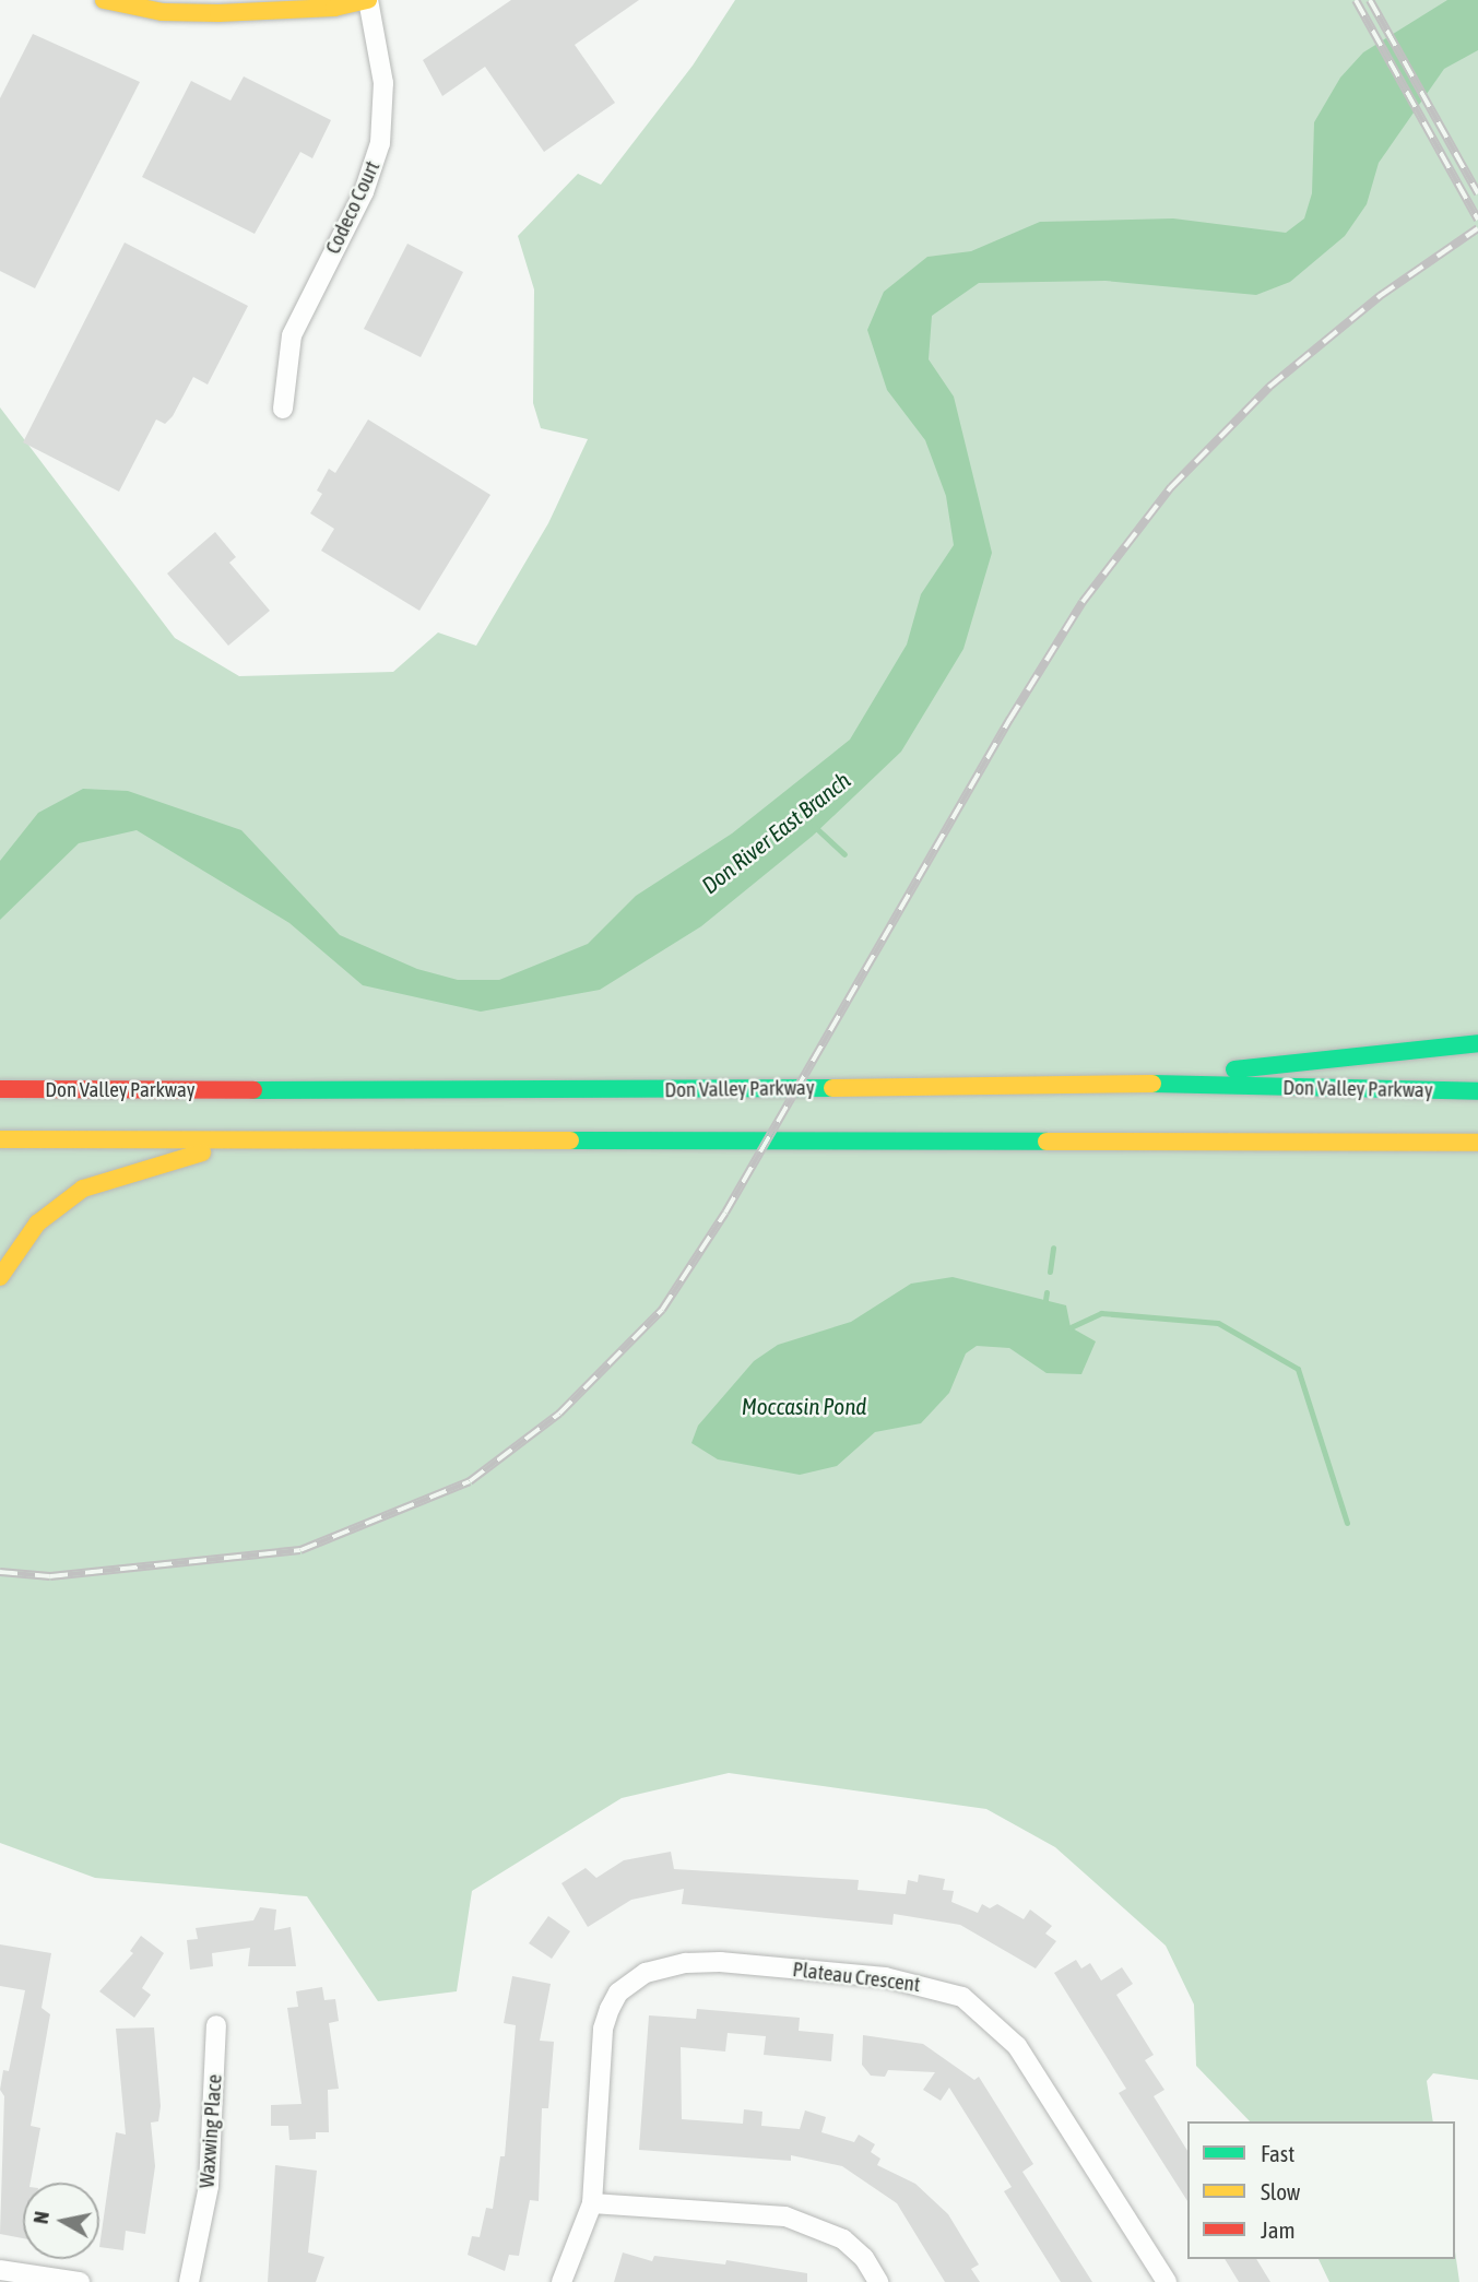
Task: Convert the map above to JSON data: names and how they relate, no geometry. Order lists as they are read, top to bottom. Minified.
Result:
{"streets":{"main road":["Don Valley Parkway"],"street":["Codeco Court","Plateau Crescent","Waxwing Place"]},"water":["Don River East Branch","Moccasin Pond"],"legend":["Fast","Slow","Jam"],"north":"left"}
